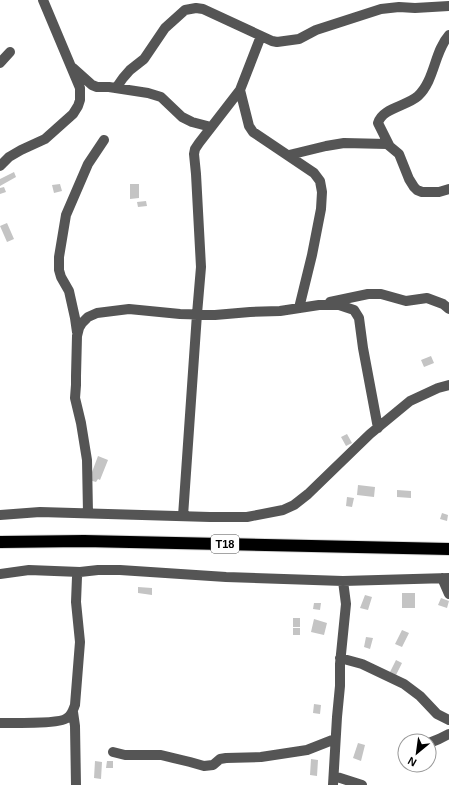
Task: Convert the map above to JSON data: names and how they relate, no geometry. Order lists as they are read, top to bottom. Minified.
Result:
{"streets":{"highway":["T18"]},"north":"bottom left"}
